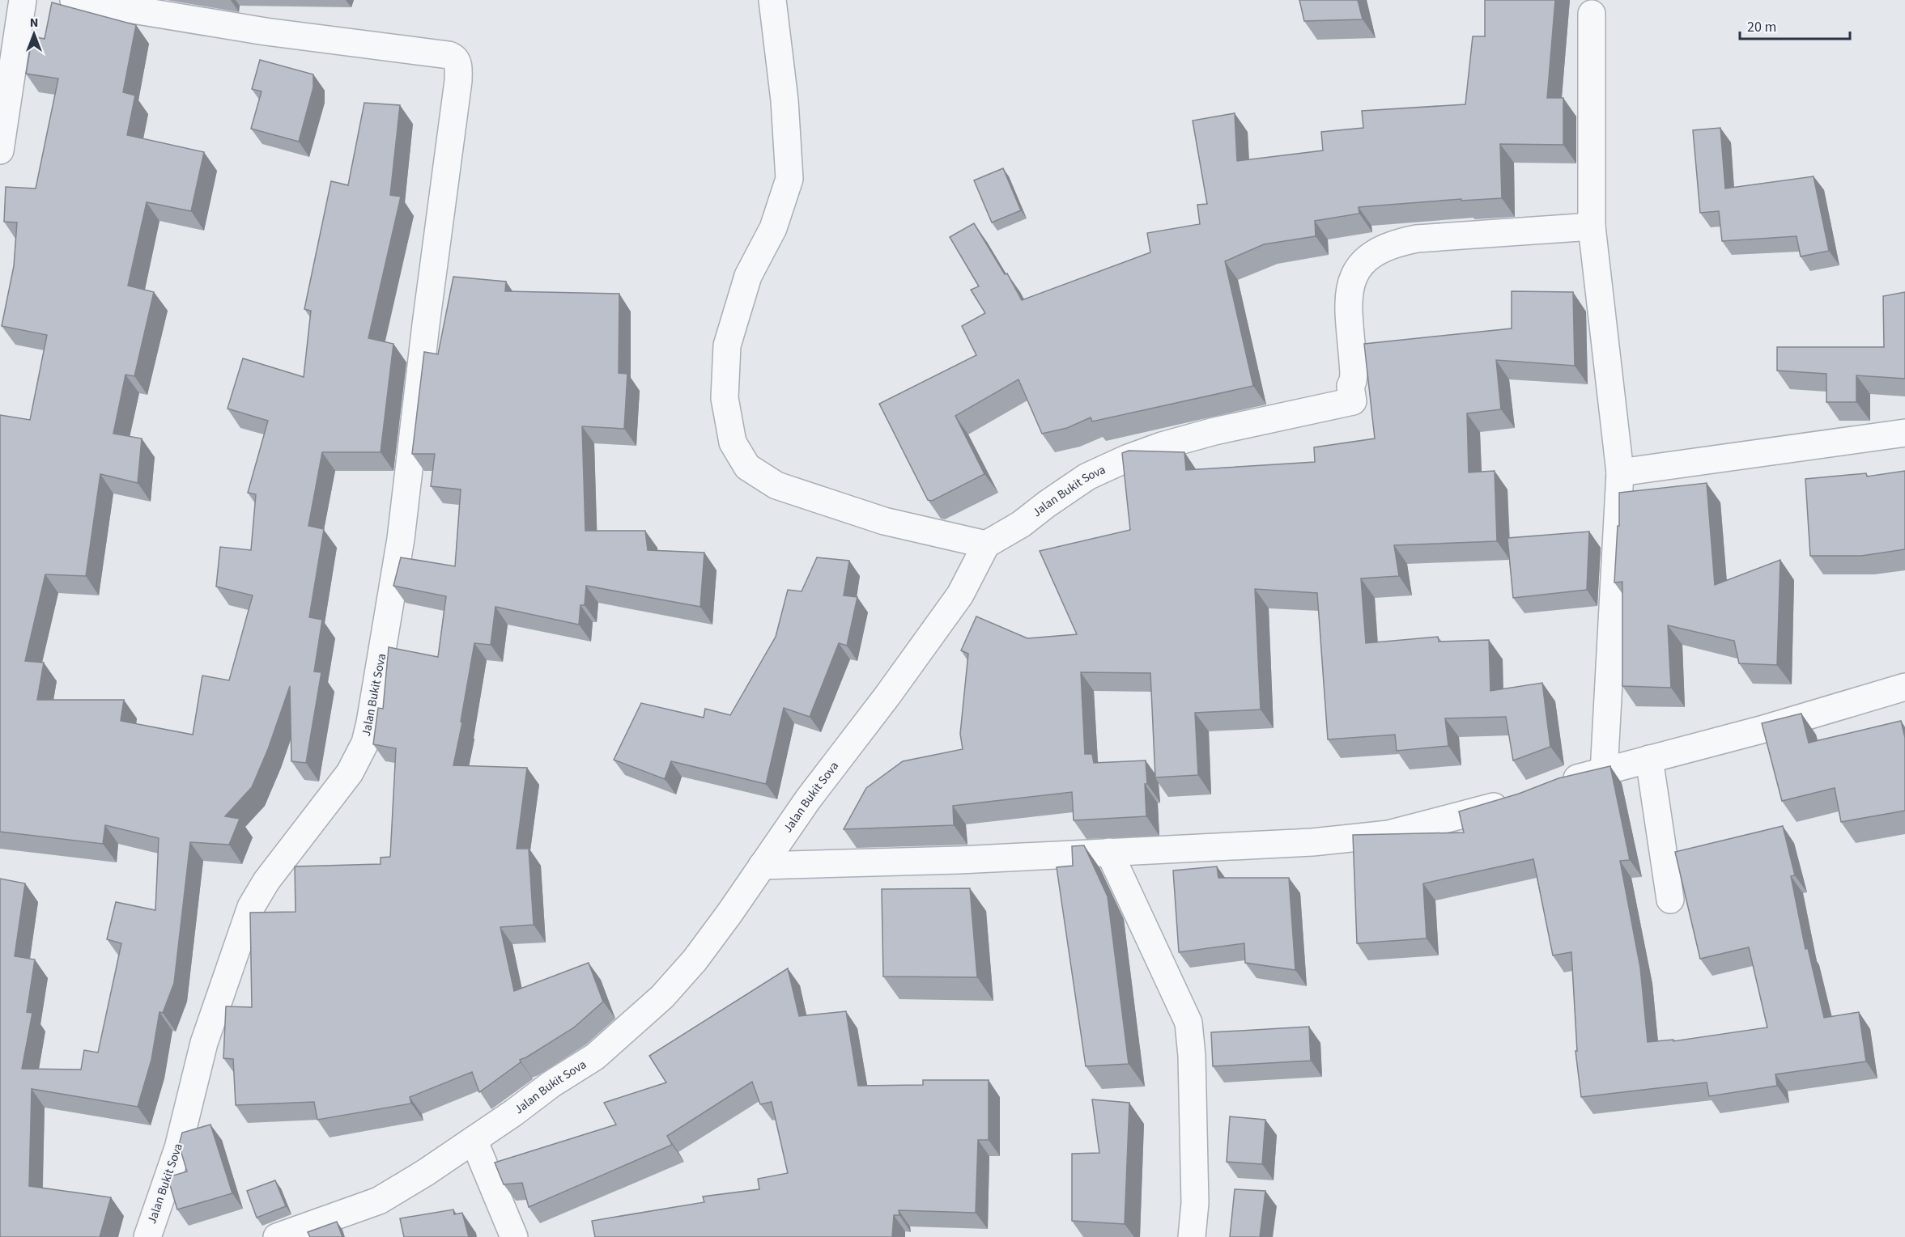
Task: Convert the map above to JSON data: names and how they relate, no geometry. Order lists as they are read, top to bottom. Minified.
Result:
{"streets":{"street":["Jalan Bukit Sova"]},"scale_bar":"20 m","north":"top"}
